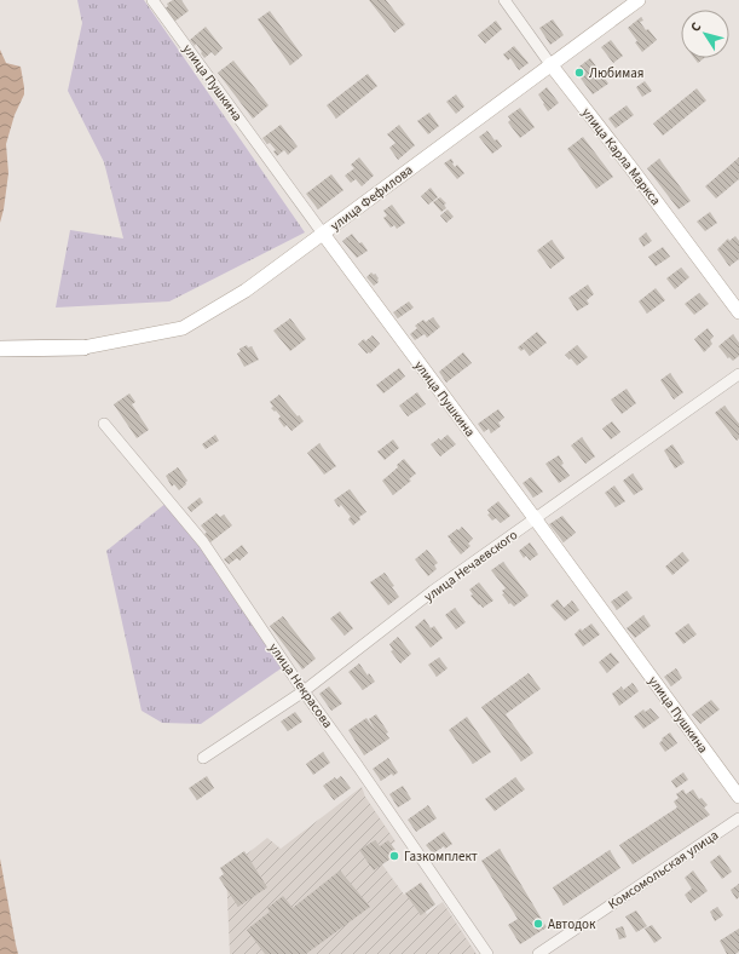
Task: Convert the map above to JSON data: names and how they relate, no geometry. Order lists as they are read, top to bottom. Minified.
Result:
{"streets":{"main road":["улица Пушкина","улица Карла Маркса","улица Фефилова"],"street":["улица Нечаевского","улица Некрасова","Комсомольская улица"]},"crossings":[["улица Пушкина","улица Фефилова"],["улица Пушкина","улица Нечаевского"],["улица Карла Маркса","улица Фефилова"],["улица Нечаевского","улица Некрасова"]],"places":["Любимая","Газкомплект","Автодок"],"north":"top left"}
